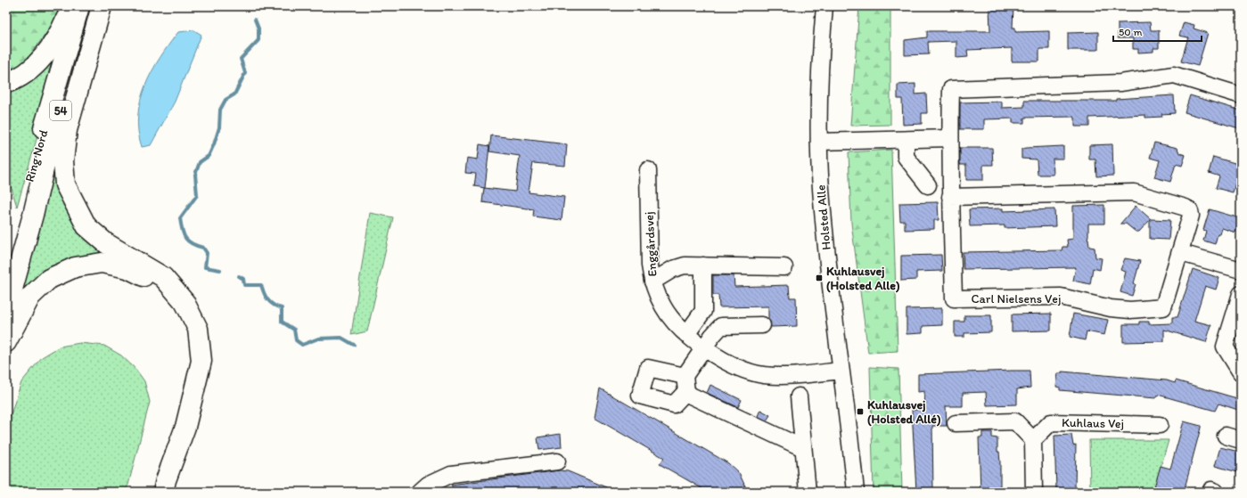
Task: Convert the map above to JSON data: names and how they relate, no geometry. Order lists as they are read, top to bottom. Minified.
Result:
{"streets":{"highway":["54","Ring Nord"],"street":["Holsted Alle","Enggårdsvej","Carl Nielsens Vej","Kuhlaus Vej"]},"crossings":[["Holsted Alle","Enggårdsvej"]],"places":{"transit":["Kuhlausvej (Holsted Alle)","Kuhlausvej (Holsted Allé)"]},"scale_bar":"50 m"}
